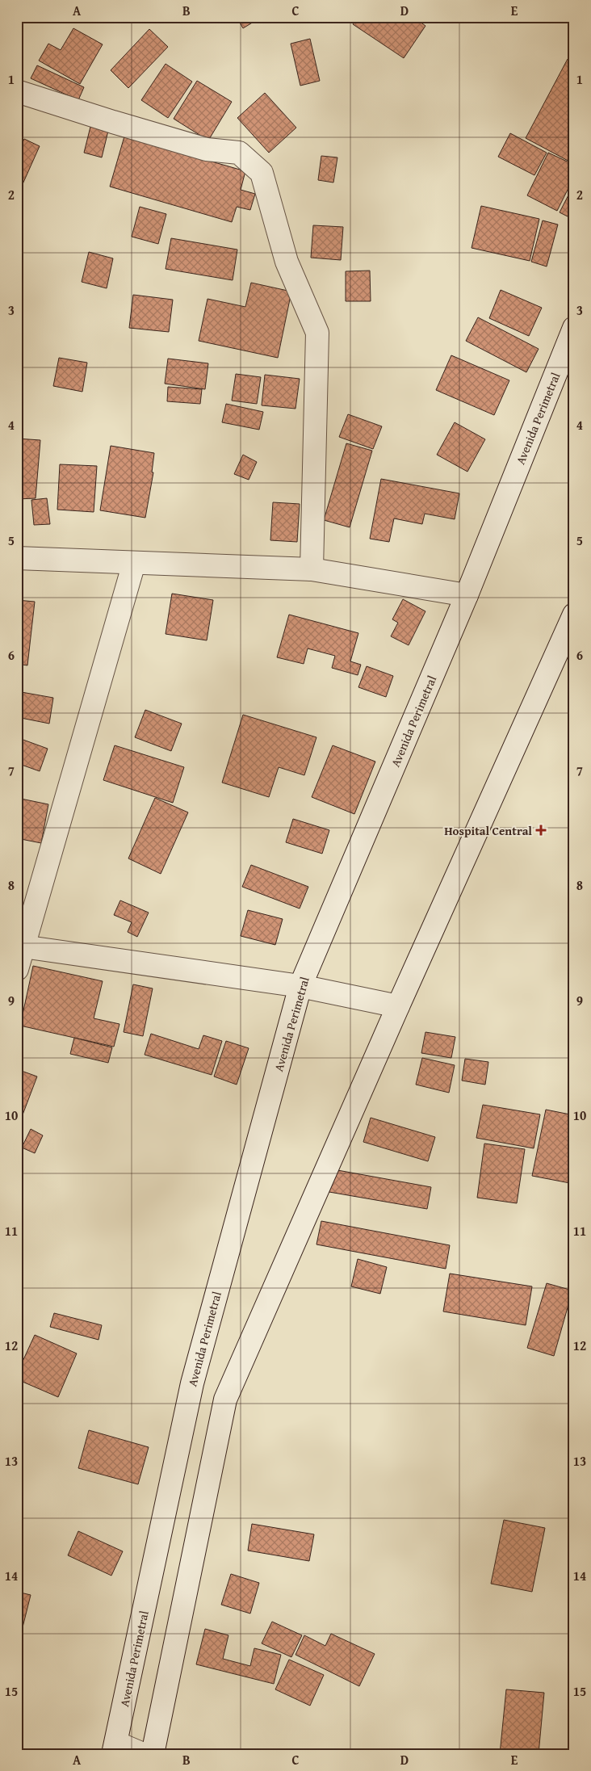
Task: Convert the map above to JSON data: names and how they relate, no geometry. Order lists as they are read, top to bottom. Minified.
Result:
{"streets":{"main road":["Avenida Perimetral"]},"places":{"health":["Hospital Central"]},"grid":{"columns":["A","B","C","D","E"],"rows":["1","2","3","4","5","6","7","8","9","10","11","12","13","14","15"]}}
